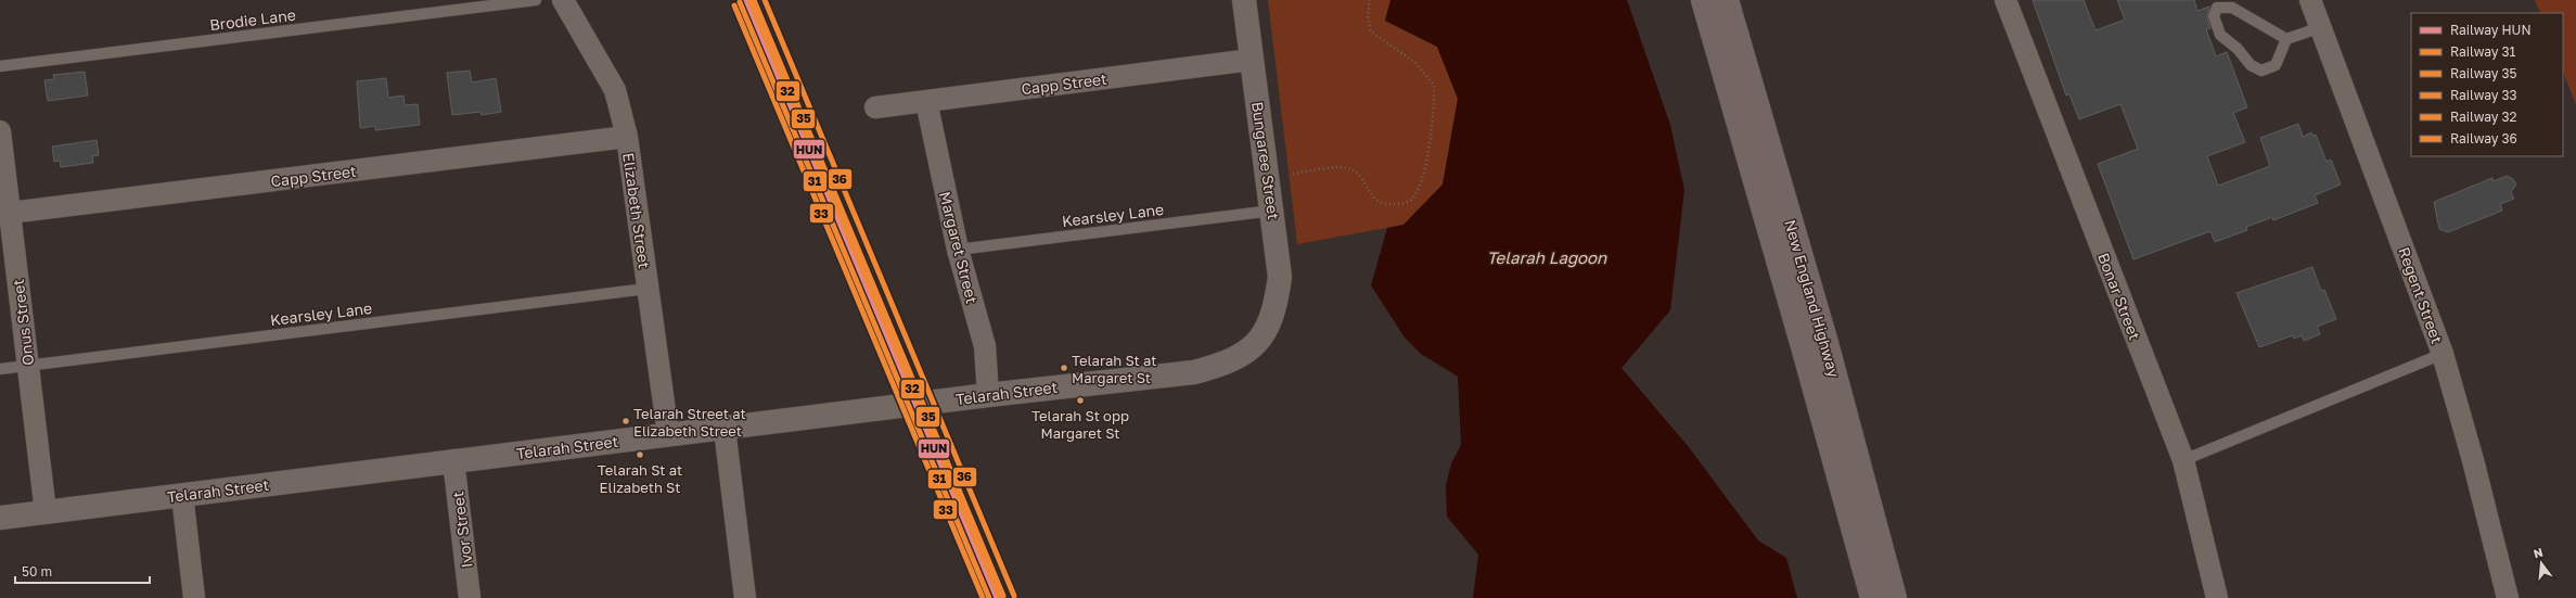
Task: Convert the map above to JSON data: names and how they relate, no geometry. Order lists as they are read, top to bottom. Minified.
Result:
{"streets":{"highway":["New England Highway"],"street":["Capp Street","Bungaree Street","Elizabeth Street","Margaret Street","Regent Street","Bonar Street","Onus Street","Telarah Street","Ivor Street"],"lane":["Brodie Lane","Kearsley Lane"]},"crossings":[["Capp Street","Bungaree Street"],["Capp Street","Elizabeth Street"],["Capp Street","Margaret Street"],["Capp Street","Onus Street"],["Bungaree Street","Kearsley Lane"],["Bungaree Street","Telarah Street"],["Elizabeth Street","Kearsley Lane"],["Elizabeth Street","Telarah Street"],["Kearsley Lane","Margaret Street"],["Kearsley Lane","Onus Street"],["Margaret Street","Telarah Street"],["Onus Street","Telarah Street"],["Telarah Street","Ivor Street"]],"water":["Telarah Lagoon"],"places":["Telarah St at Margaret St","Telarah St opp Margaret St","Telarah Street at Elizabeth Street","Telarah St at Elizabeth St"],"lines":["rail line HUN","rail line 35","rail line 36","rail line 31","rail line 32","rail line 33"],"legend":["Railway HUN","Railway 31","Railway 35","Railway 33","Railway 32","Railway 36"],"scale_bar":"50 m","north":"top"}
